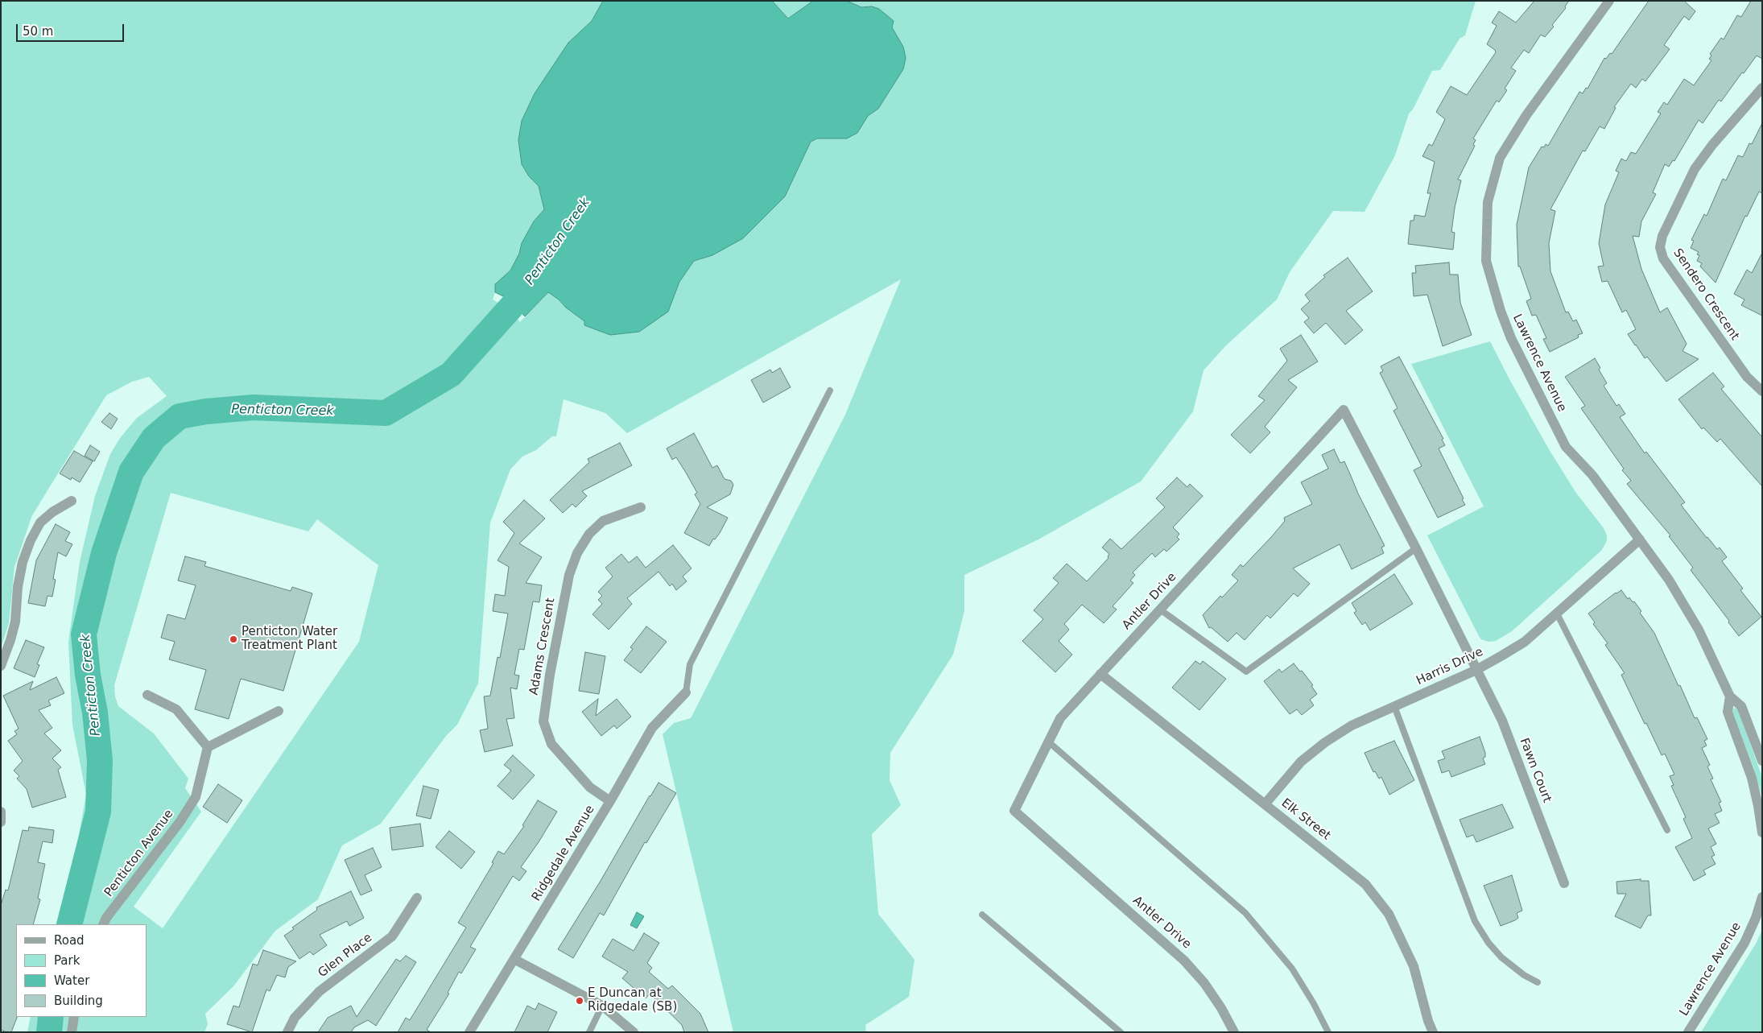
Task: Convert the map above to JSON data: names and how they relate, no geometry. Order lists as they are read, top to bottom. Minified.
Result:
{"streets":{"street":["Sendero Crescent","Lawrence Avenue","Antler Drive","Adams Crescent","Harris Drive","Fawn Court","Elk Street","Penticton Avenue","Ridgedale Avenue","Glen Place"]},"crossings":[["Lawrence Avenue","Harris Drive"],["Antler Drive","Harris Drive"],["Antler Drive","Fawn Court"],["Antler Drive","Elk Street"],["Adams Crescent","Ridgedale Avenue"],["Harris Drive","Fawn Court"],["Harris Drive","Elk Street"]],"water":["Penticton Creek"],"places":["Penticton Water Treatment Plant","E Duncan at Ridgedale (SB)"],"legend":["Road","Park","Water","Building"],"scale_bar":"50 m"}
